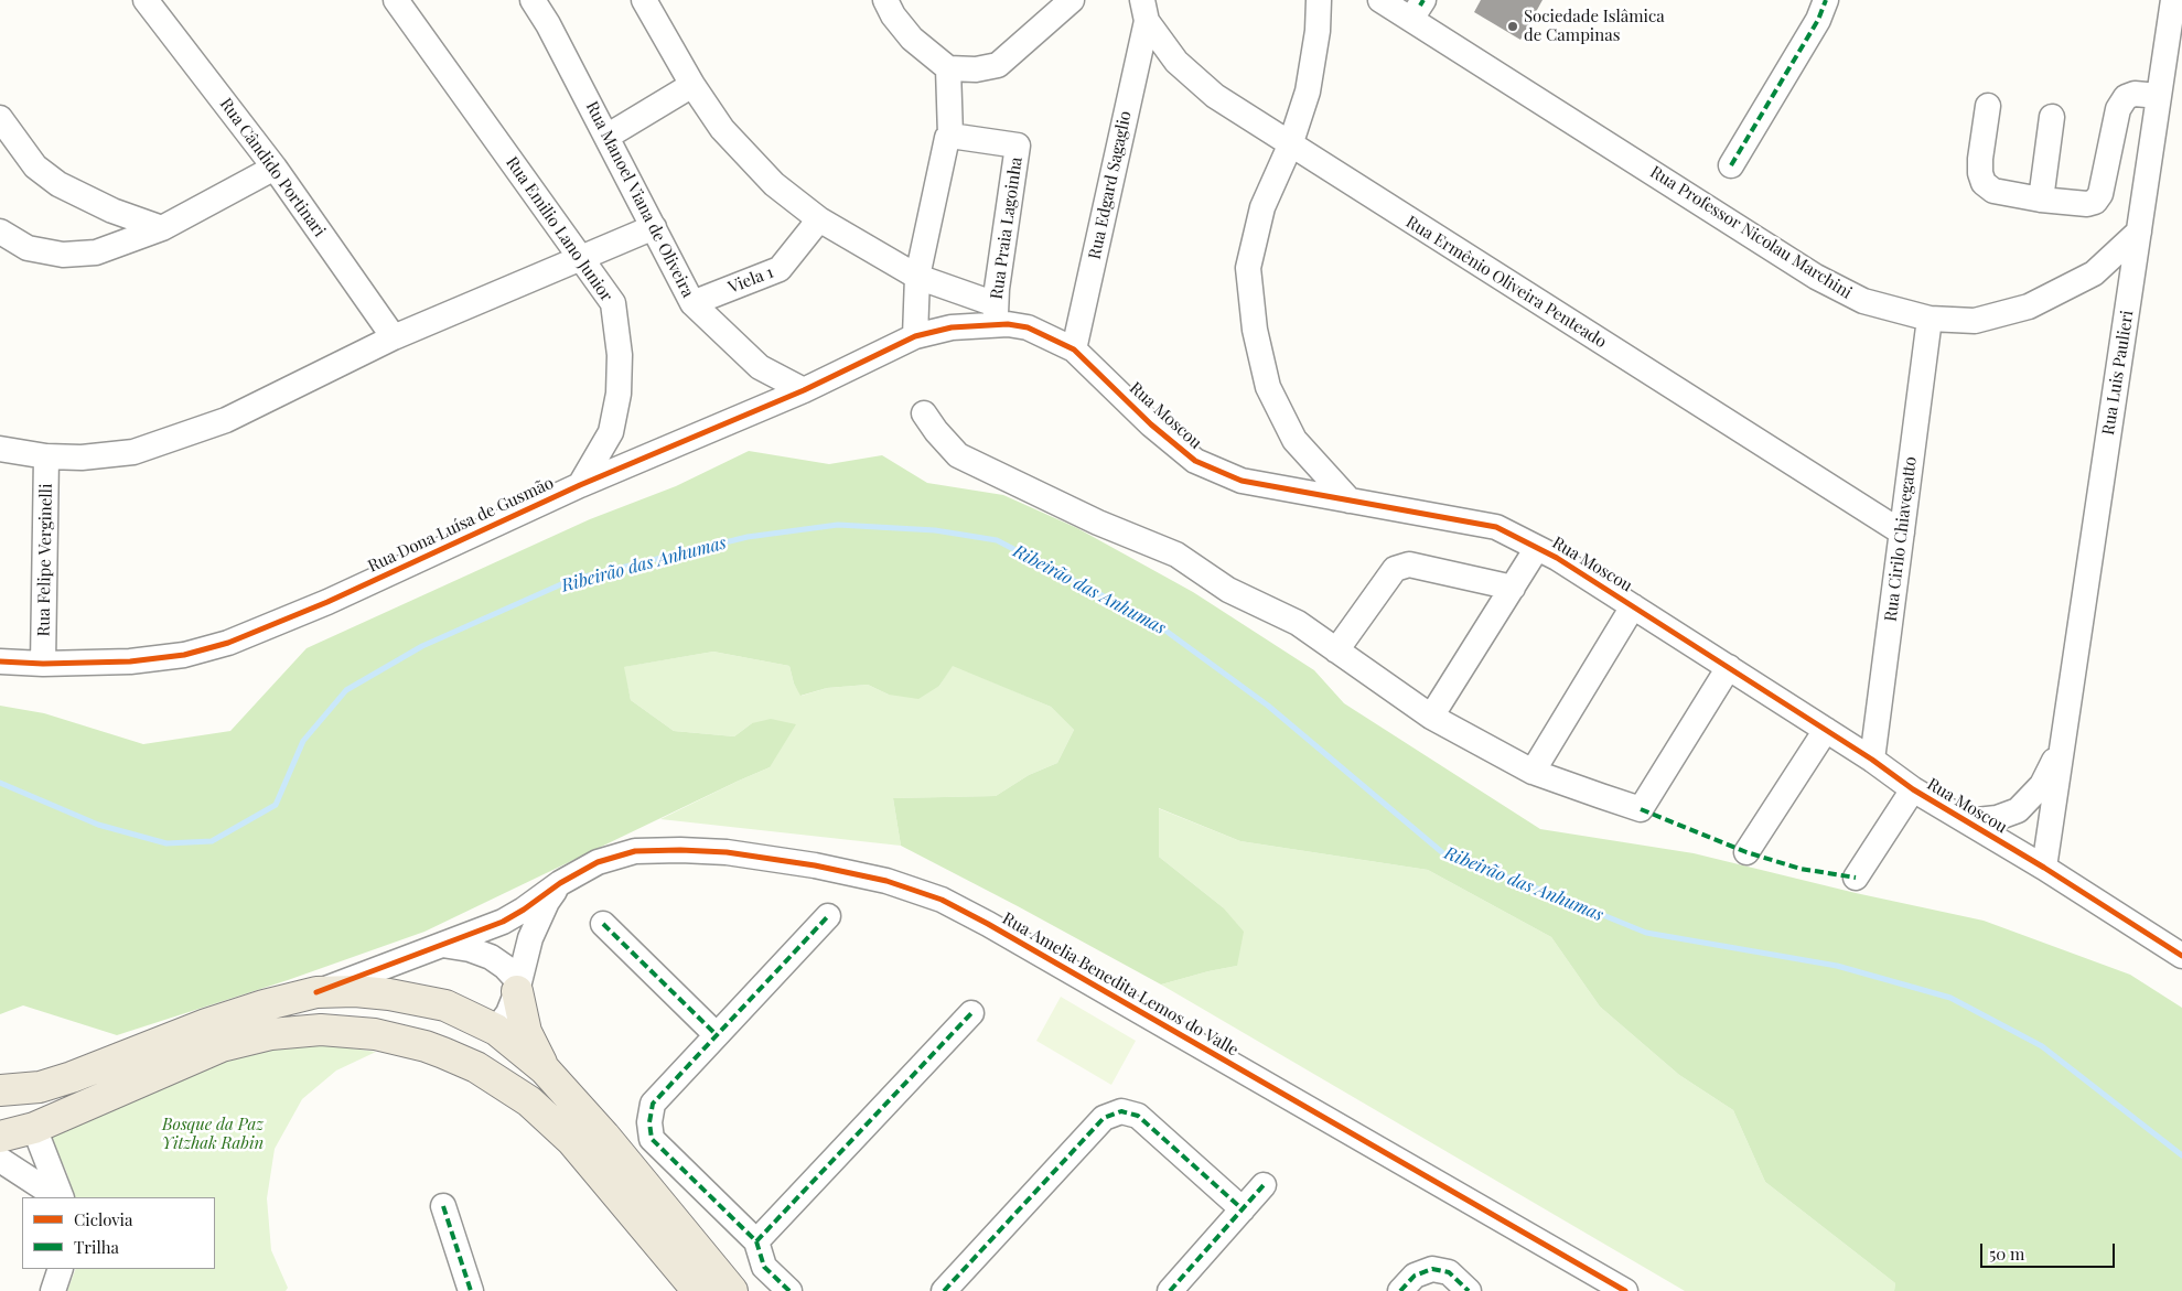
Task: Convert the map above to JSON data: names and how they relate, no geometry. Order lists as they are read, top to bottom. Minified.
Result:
{"streets":{"street":["Rua Cândido Portinari","Rua Edgard Sagaglio","Rua Manoel Viana de Oliveira","Rua Praia Lagoinha","Rua Emilio Lano Junior","Rua Professor Nicolau Marchini","Viela 1","Rua Ermênio Oliveira Penteado","Rua Luis Paulieri","Rua Moscou","Rua Dona Luísa de Gusmão","Rua Cirilo Chiavegatto","Rua Felipe Verginelli","Rua Amelia Benedita Lemos do Valle"]},"crossings":[["Rua Edgard Sagaglio","Rua Ermênio Oliveira Penteado"],["Rua Edgard Sagaglio","Rua Moscou"],["Rua Manoel Viana de Oliveira","Viela 1"],["Rua Manoel Viana de Oliveira","Rua Dona Luísa de Gusmão"],["Rua Emilio Lano Junior","Rua Dona Luísa de Gusmão"],["Rua Professor Nicolau Marchini","Rua Luis Paulieri"],["Rua Professor Nicolau Marchini","Rua Cirilo Chiavegatto"],["Rua Ermênio Oliveira Penteado","Rua Cirilo Chiavegatto"],["Rua Luis Paulieri","Rua Moscou"],["Rua Moscou","Rua Dona Luísa de Gusmão"],["Rua Moscou","Rua Cirilo Chiavegatto"],["Rua Dona Luísa de Gusmão","Rua Felipe Verginelli"]],"water":["Ribeirão das Anhumas"],"parks":["Bosque da Paz Yitzhak Rabin"],"places":["Sociedade Islâmica de Campinas"],"legend":["Ciclovia","Trilha"],"scale_bar":"50 m"}
